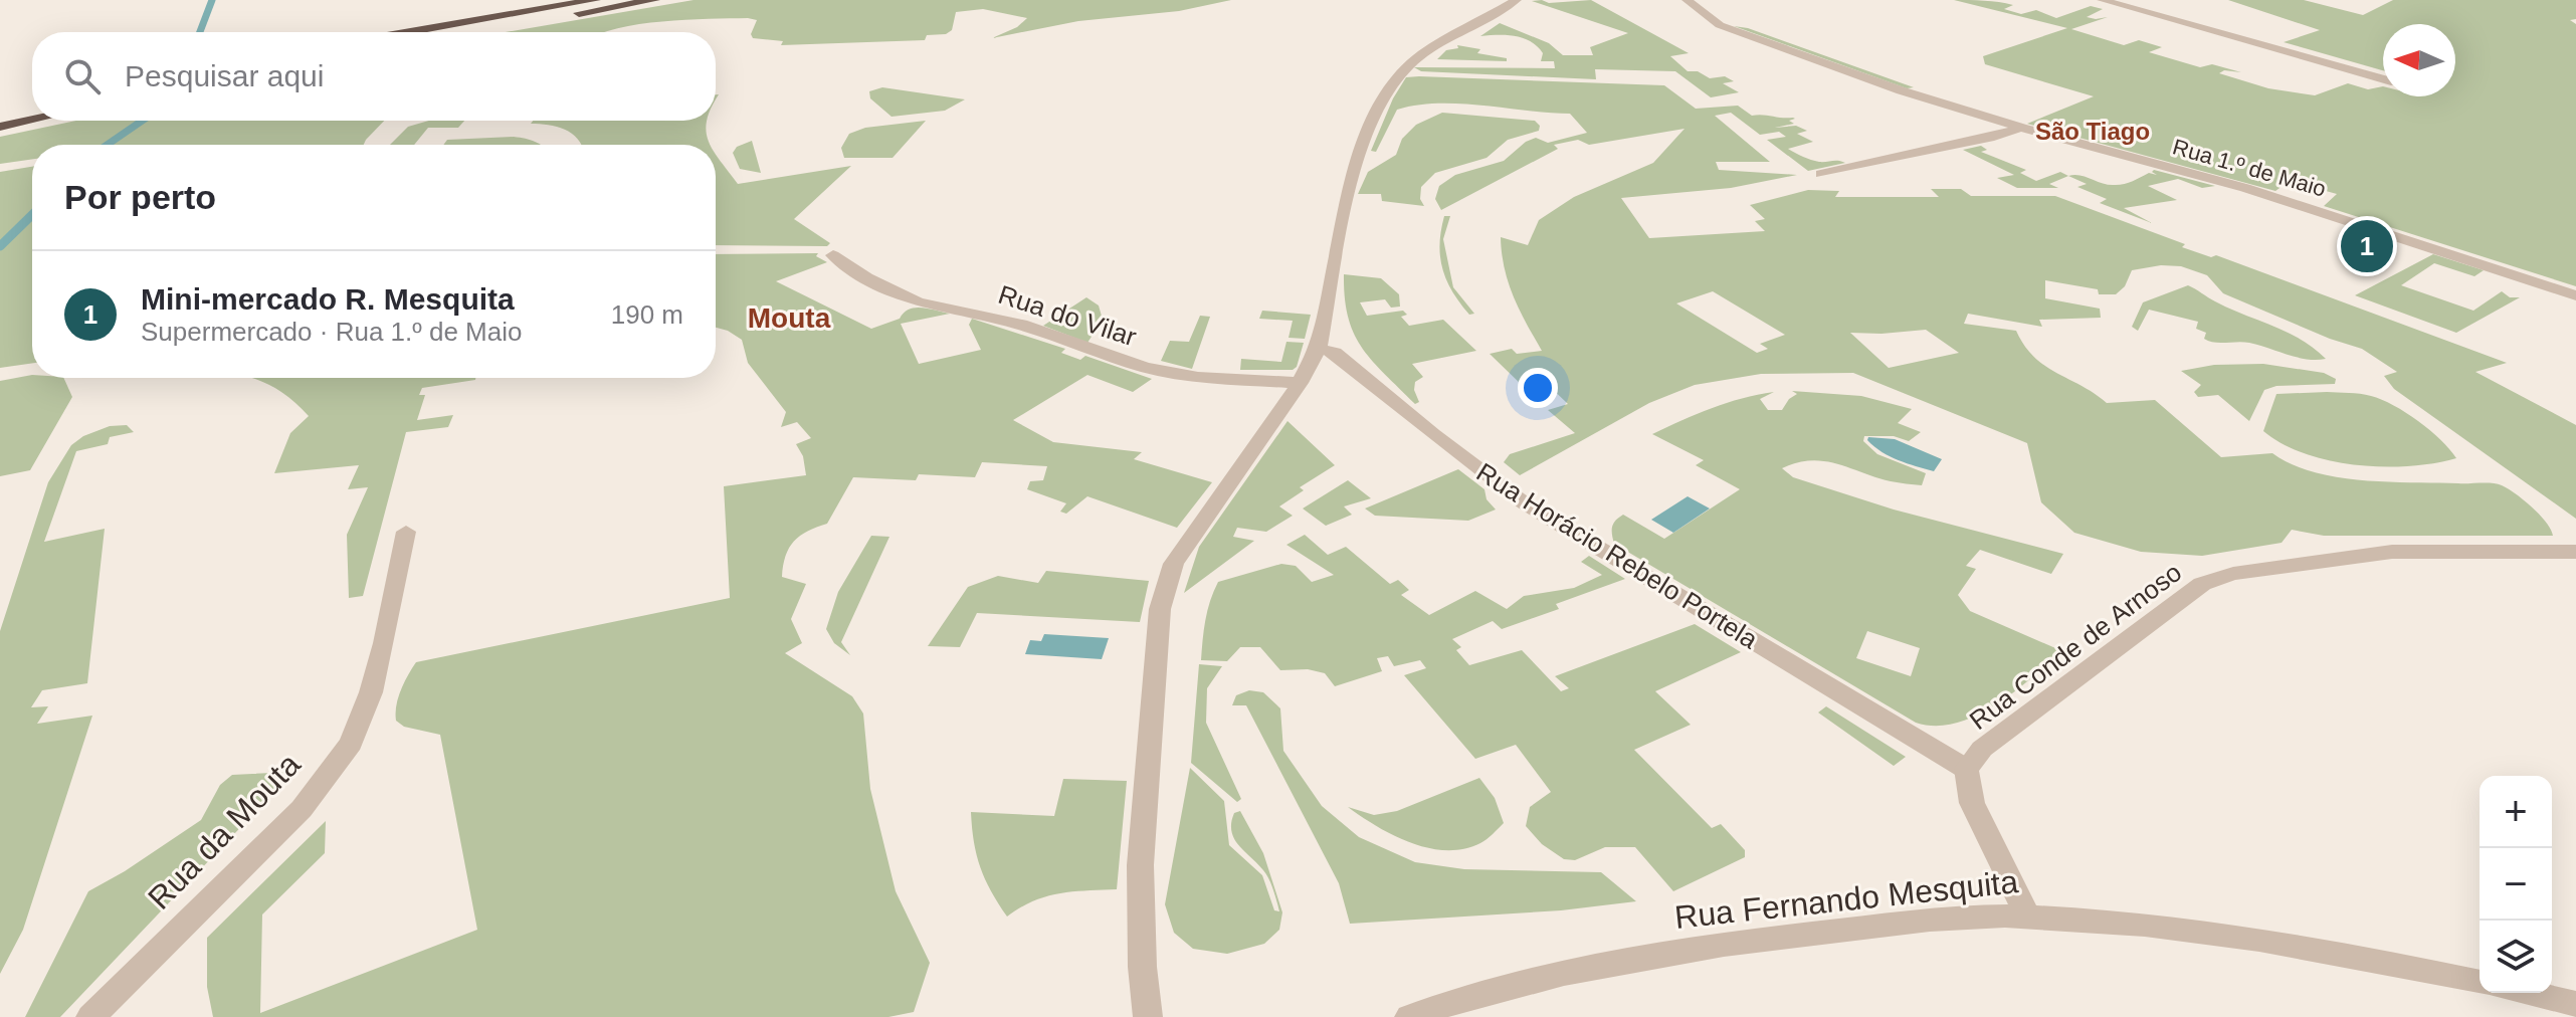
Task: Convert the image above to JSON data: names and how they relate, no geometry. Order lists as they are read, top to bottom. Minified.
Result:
{"streets":{"street":["Rua 1.º de Maio","Rua do Vilar","Rua Horácio Rebelo Portela","Rua Conde de Arnoso","Rua da Mouta","Rua Fernando Mesquita"]},"crossings":[["Rua Horácio Rebelo Portela","Rua Conde de Arnoso"],["Rua Conde de Arnoso","Rua Fernando Mesquita"]],"districts":["São Tiago","Mouta"],"north":"left","page":{"search":"Pesquisar aqui","heading":"Por perto","pins":"1","list":[{"mark":"1","name":"Mini-mercado R. Mesquita","note":"Supermercado · Rua 1.º de Maio","value":"190 m"}],"map_buttons":["+","−"]}}
